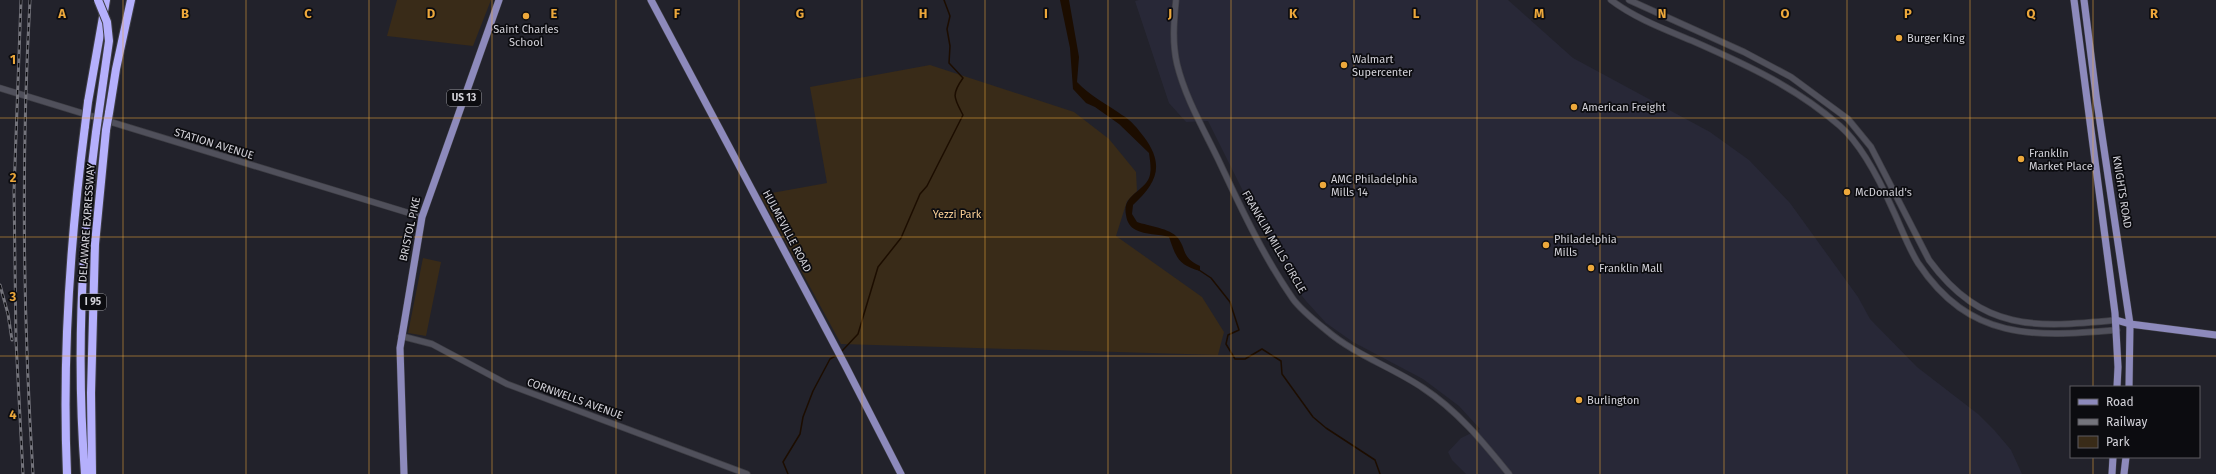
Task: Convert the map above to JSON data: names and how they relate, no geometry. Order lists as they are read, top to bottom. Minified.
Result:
{"streets":{"highway":["DELAWARE EXPRESSWAY","I 95"],"main road":["US 13","KNIGHTS ROAD","BRISTOL PIKE","HULMEVILLE ROAD"],"street":["STATION AVENUE","FRANKLIN MILLS CIRCLE","CORNWELLS AVENUE"]},"crossings":[["STATION AVENUE","BRISTOL PIKE"],["BRISTOL PIKE","CORNWELLS AVENUE"]],"parks":["Yezzi Park"],"places":["Saint Charles School","Burger King","Walmart Supercenter","American Freight","Franklin Market Place","AMC Philadelphia Mills 14","McDonald's","Philadelphia Mills","Franklin Mall","Burlington"],"legend":["Road","Railway","Park"],"grid":{"columns":["A","B","C","D","E","F","G","H","I","J","K","L","M","N","O","P","Q","R"],"rows":["1","2","3","4"]}}
